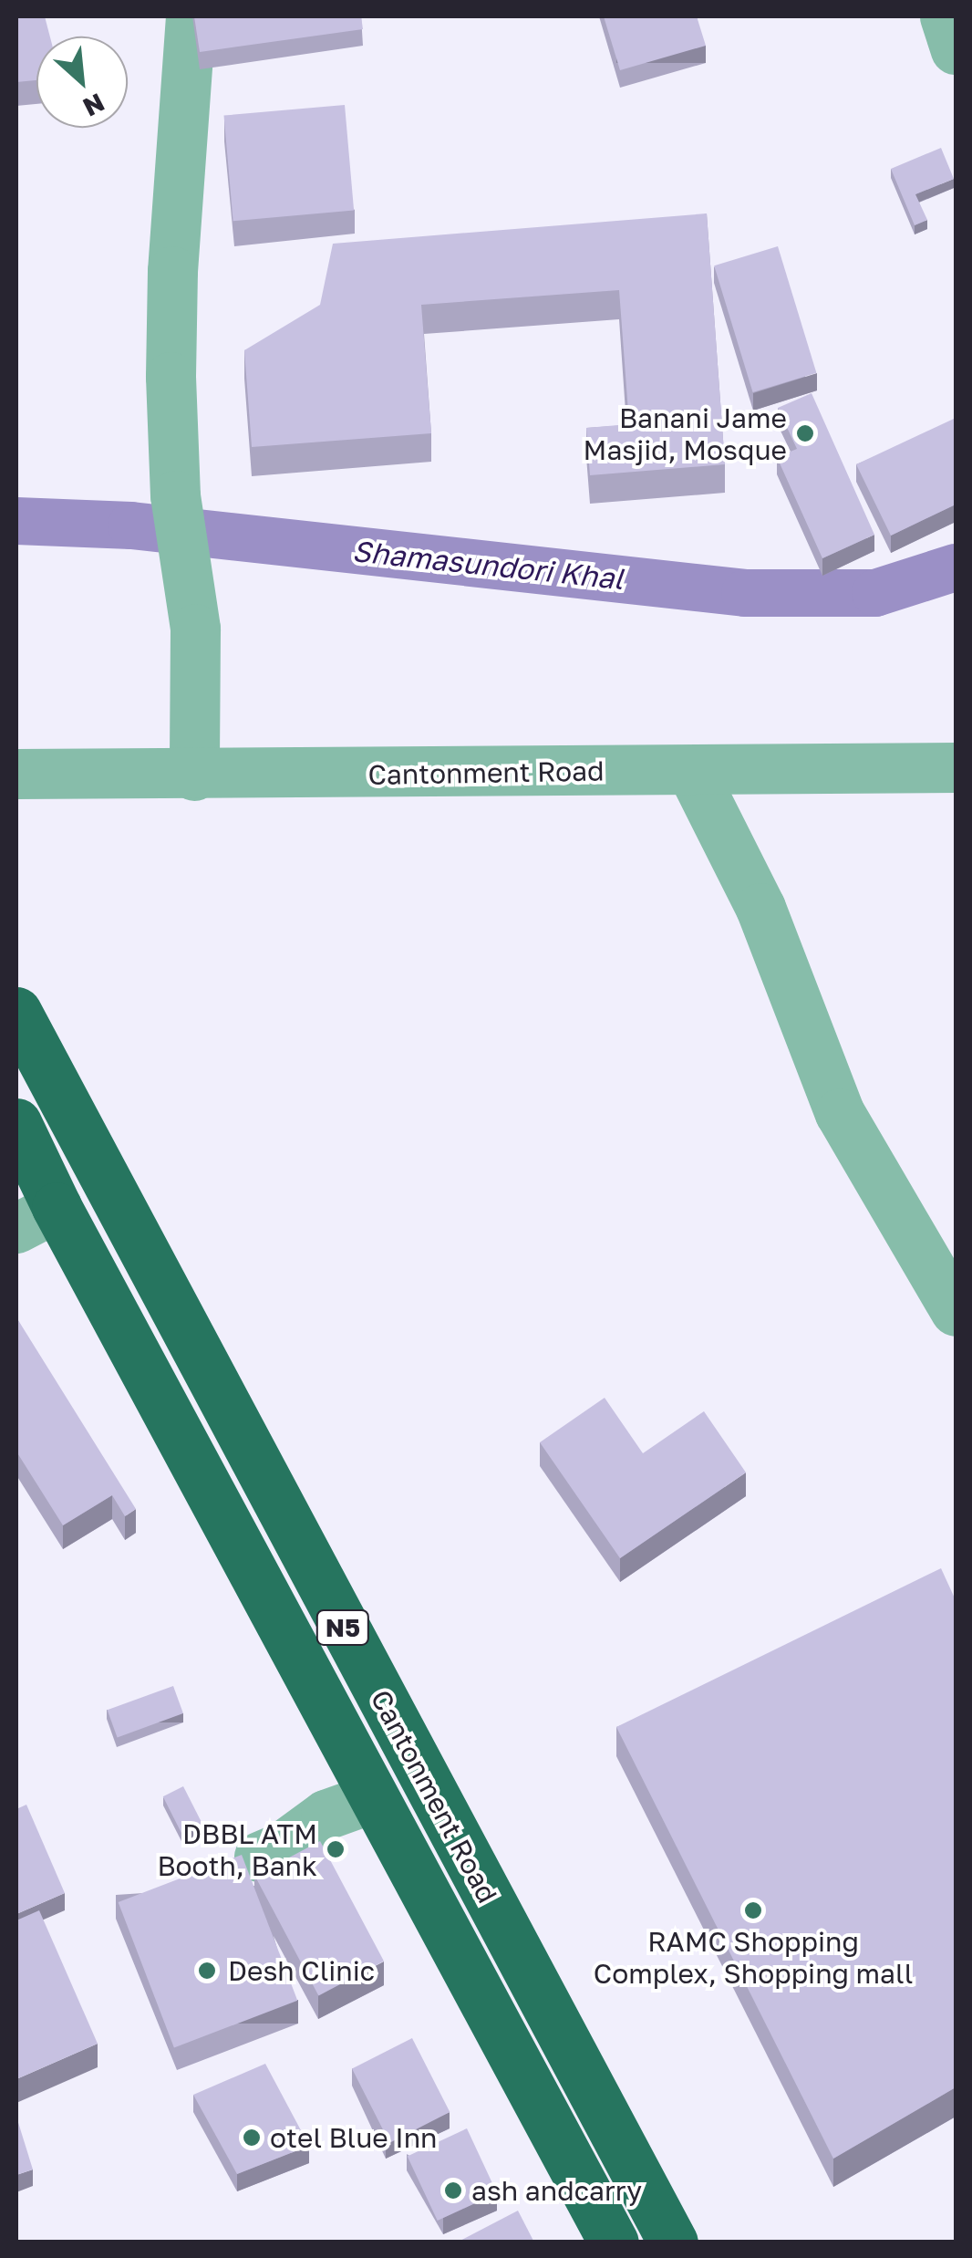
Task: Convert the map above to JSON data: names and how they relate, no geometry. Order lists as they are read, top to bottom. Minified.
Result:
{"streets":{"highway":["Cantonment Road","N5"]},"water":["Shamasundori Khal"],"places":["Banani Jame Masjid, Mosque","DBBL ATM Booth, Bank","RAMC Shopping Complex, Shopping mall","Desh Clinic","otel Blue Inn","ash andcarry"],"north":"bottom right"}
